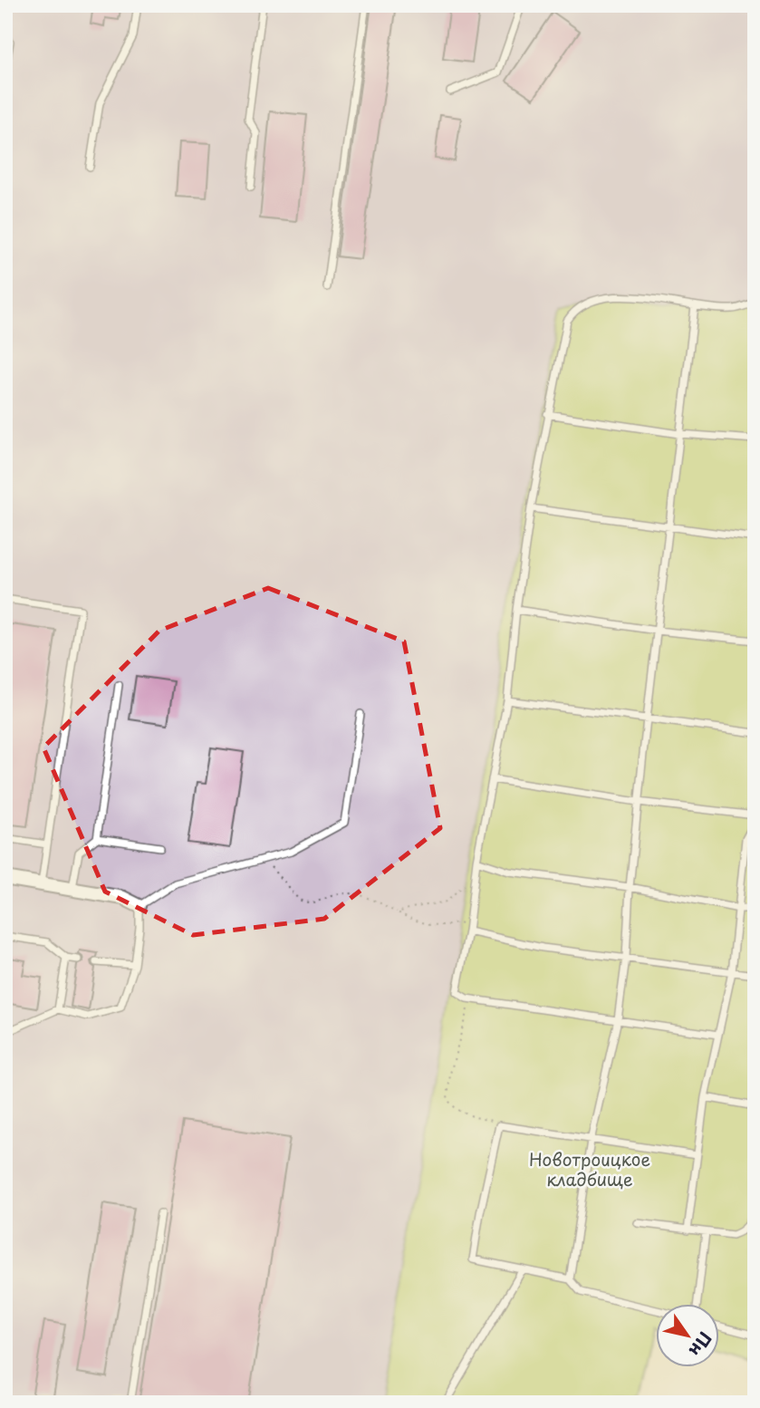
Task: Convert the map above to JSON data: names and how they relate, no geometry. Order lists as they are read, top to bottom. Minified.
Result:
{"parks":["Новотроицкое кладбище"],"north":"bottom right"}
